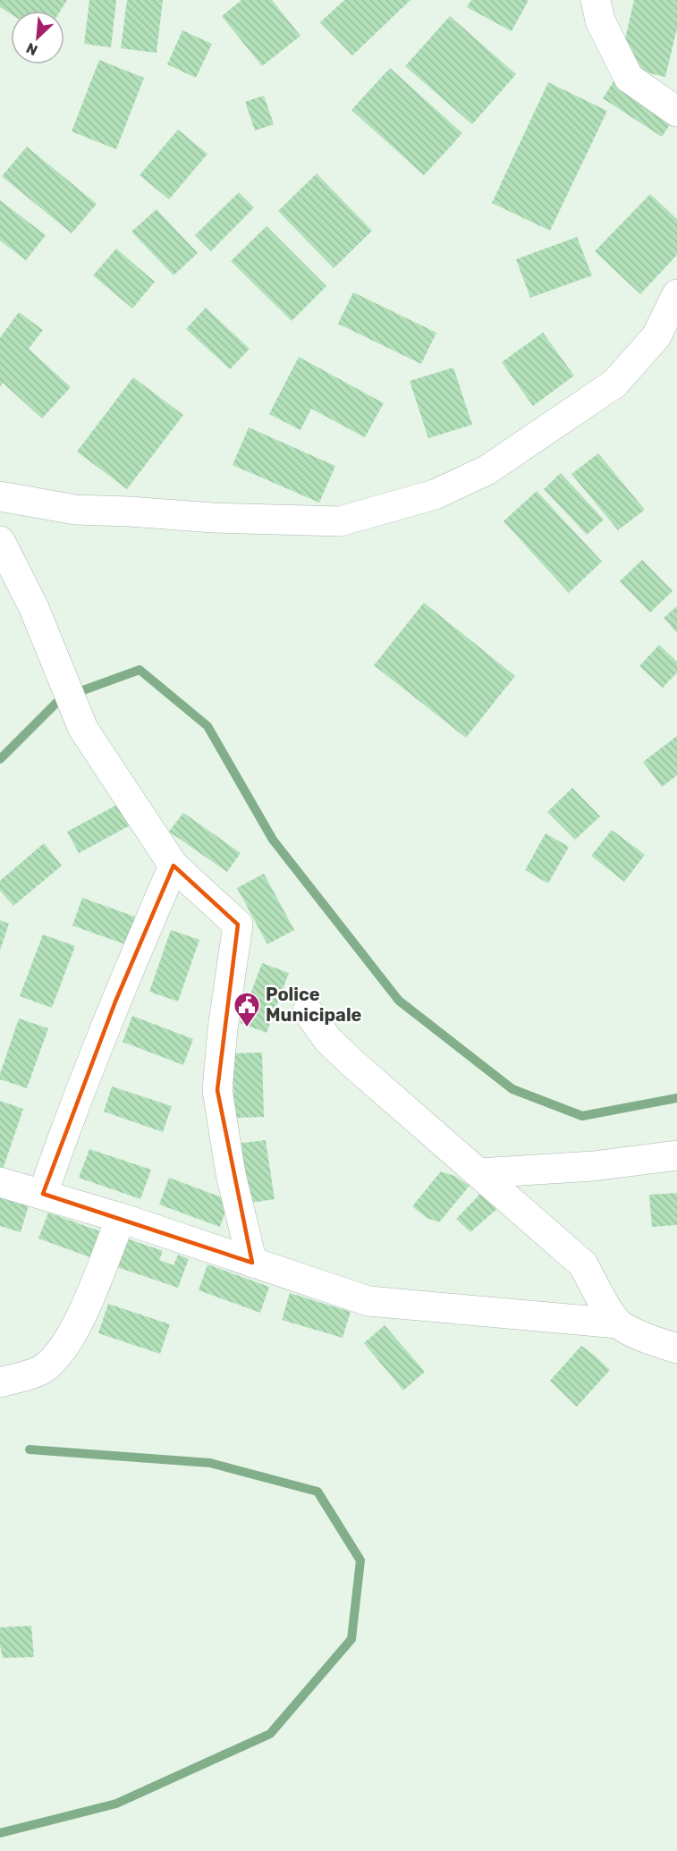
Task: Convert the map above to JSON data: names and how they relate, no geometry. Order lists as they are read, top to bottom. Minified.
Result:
{"places":{"public building":["Police Municipale"]},"north":"bottom left"}
